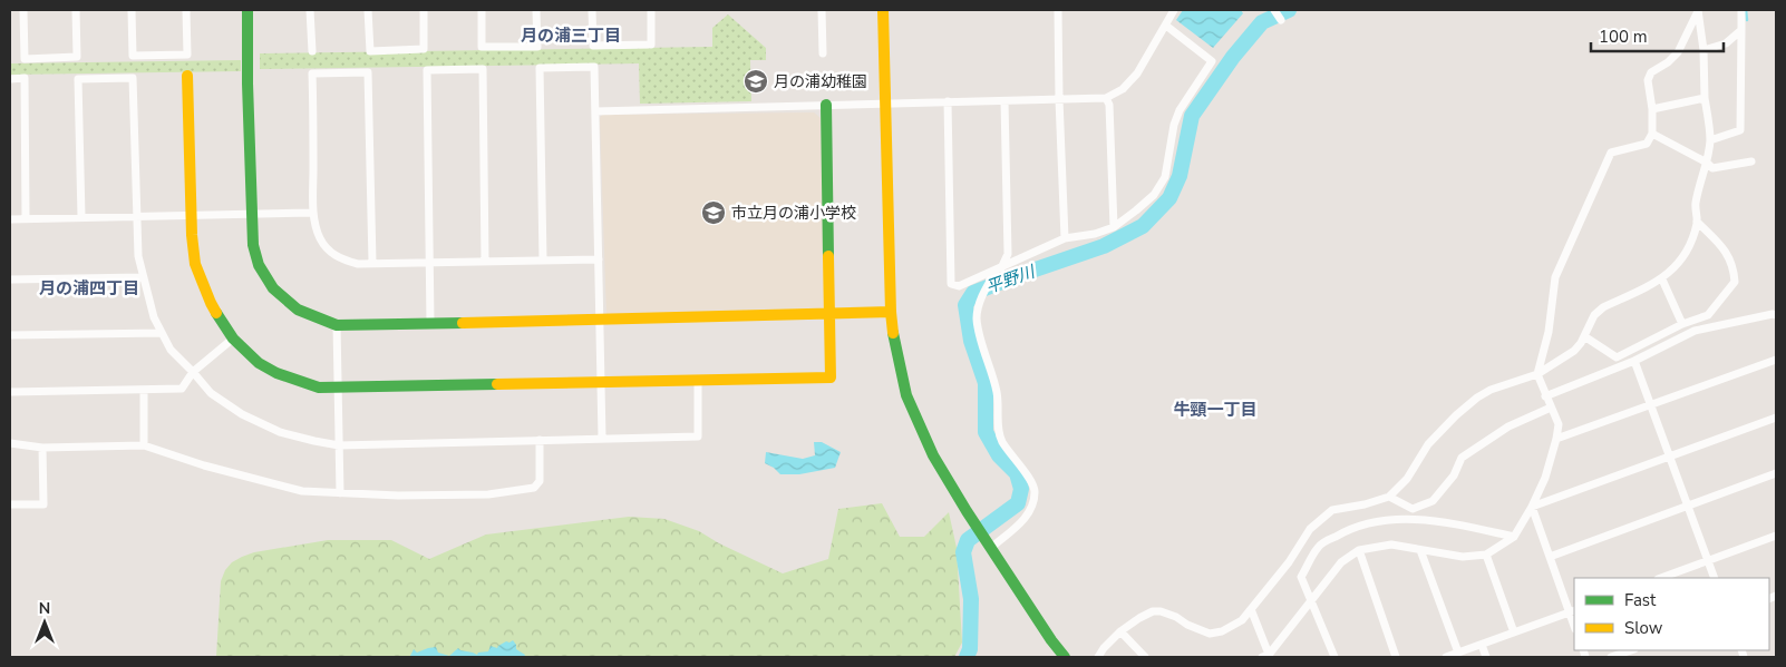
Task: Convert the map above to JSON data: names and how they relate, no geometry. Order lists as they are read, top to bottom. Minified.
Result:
{"districts":["月の浦三丁目","月の浦四丁目","牛頸一丁目"],"water":["平野川"],"places":{"school or university":["月の浦幼稚園","市立月の浦小学校"]},"legend":["Fast","Slow"],"scale_bar":"100 m","north":"top"}
